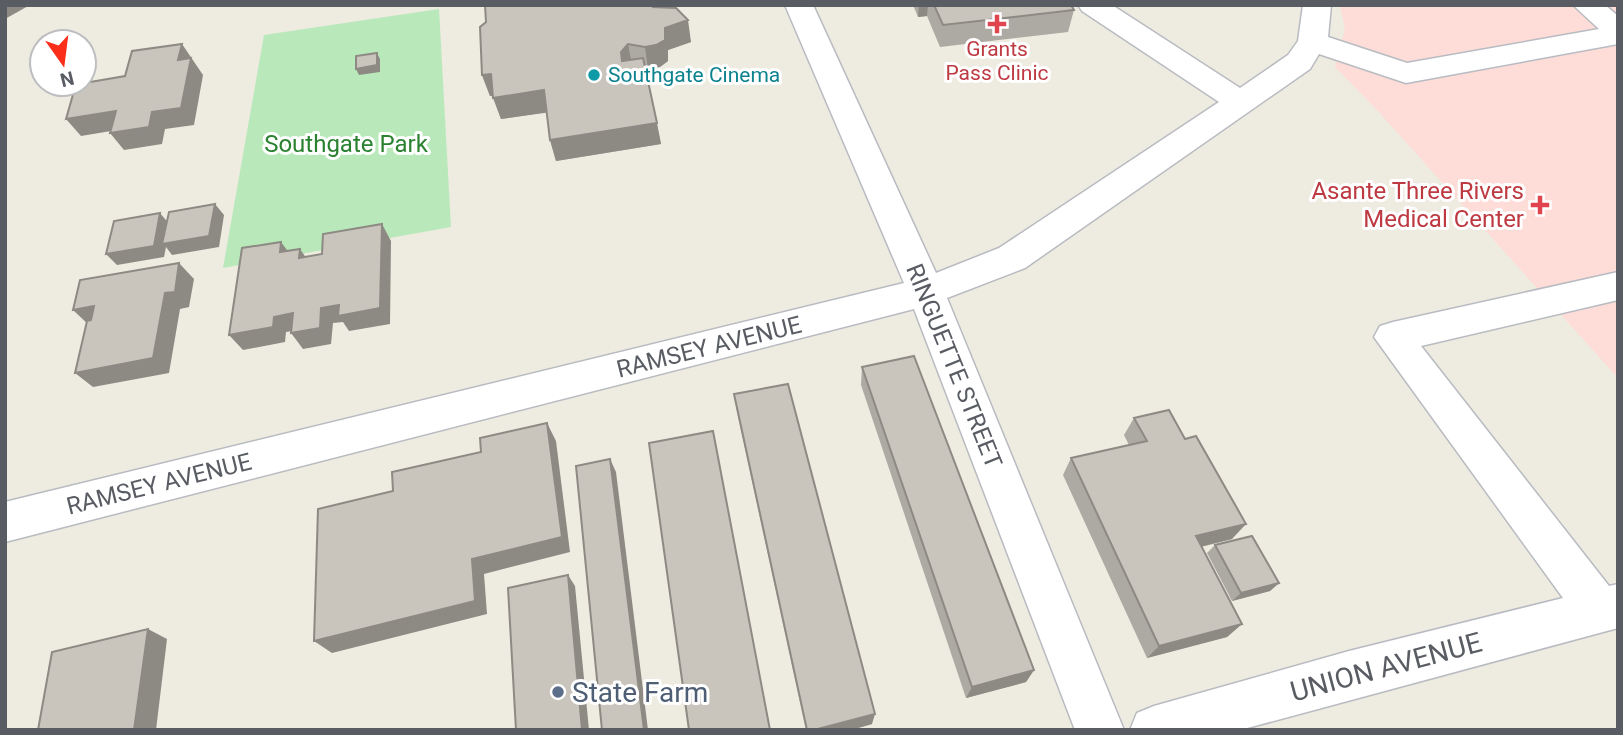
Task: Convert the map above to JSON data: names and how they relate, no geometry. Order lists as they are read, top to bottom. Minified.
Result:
{"streets":{"street":["RAMSEY AVENUE","RINGUETTE STREET","UNION AVENUE"]},"crossings":[["RAMSEY AVENUE","RINGUETTE STREET"]],"parks":["Southgate Park"],"places":{"health":["Grants Pass Clinic","Asante Three Rivers Medical Center"],"other":["Southgate Cinema","State Farm"]},"north":"bottom"}
